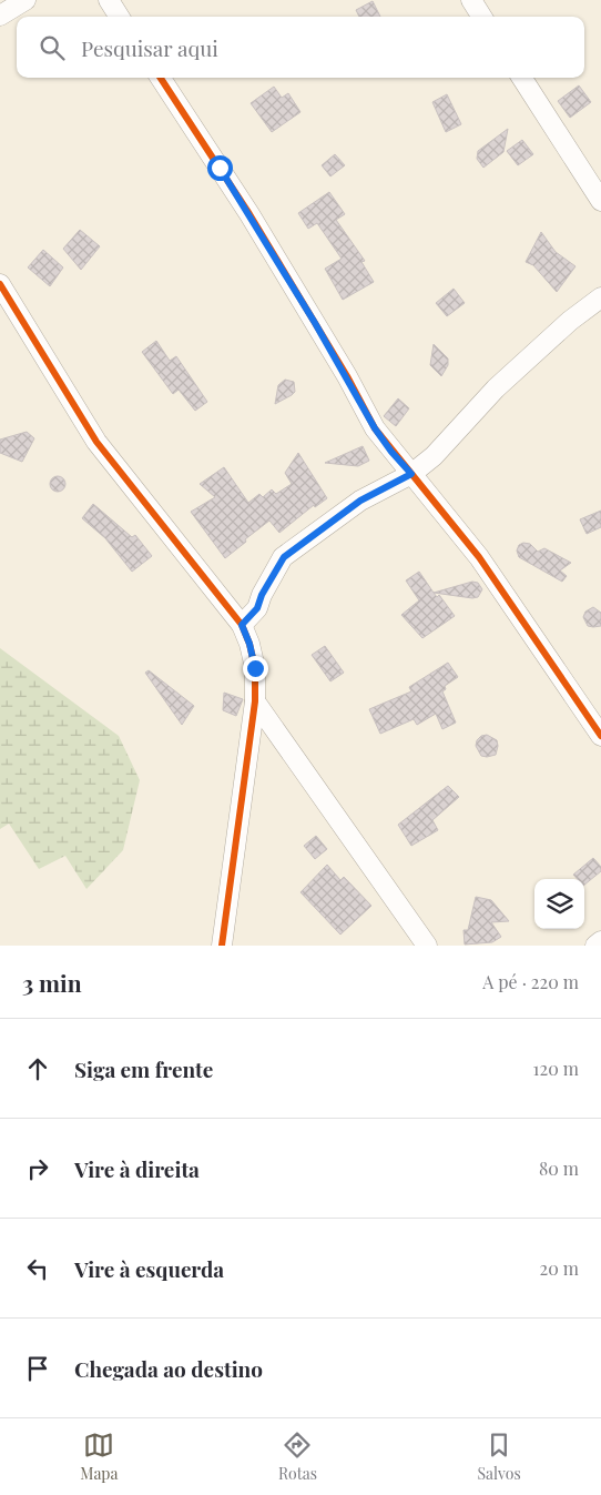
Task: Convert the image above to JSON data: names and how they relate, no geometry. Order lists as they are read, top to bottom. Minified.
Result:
{"page":{"search":"Pesquisar aqui","heading":["3 min","A pé · 220 m"],"list":[["Siga em frente","120 m"],["Vire à direita","80 m"],["Vire à esquerda","20 m"],"Chegada ao destino"],"nav":["Mapa","Rotas","Salvos"]}}
